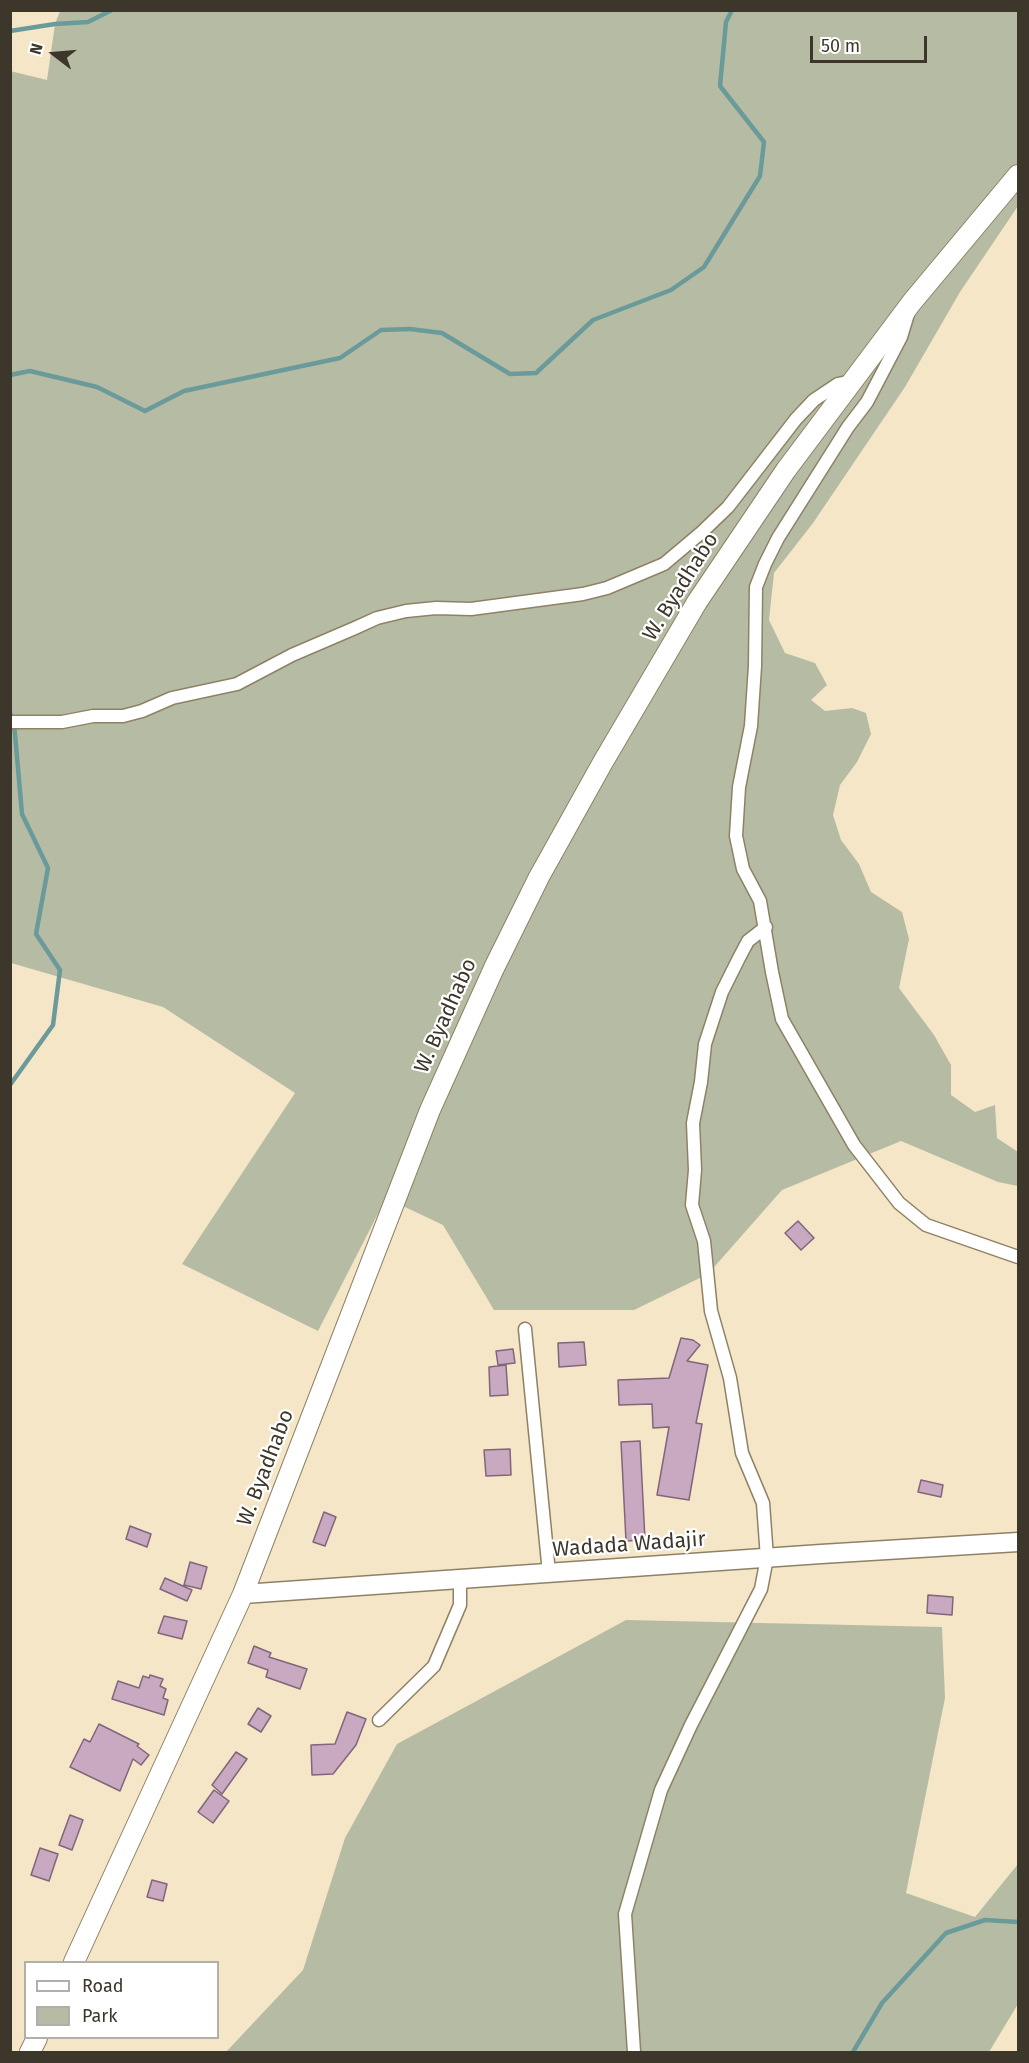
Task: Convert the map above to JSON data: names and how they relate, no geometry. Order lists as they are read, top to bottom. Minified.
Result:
{"streets":{"main road":["W. Byadhabo"],"street":["Wadada Wadajir"]},"crossings":[["W. Byadhabo","Wadada Wadajir"]],"legend":["Road","Park"],"scale_bar":"50 m","north":"left"}
